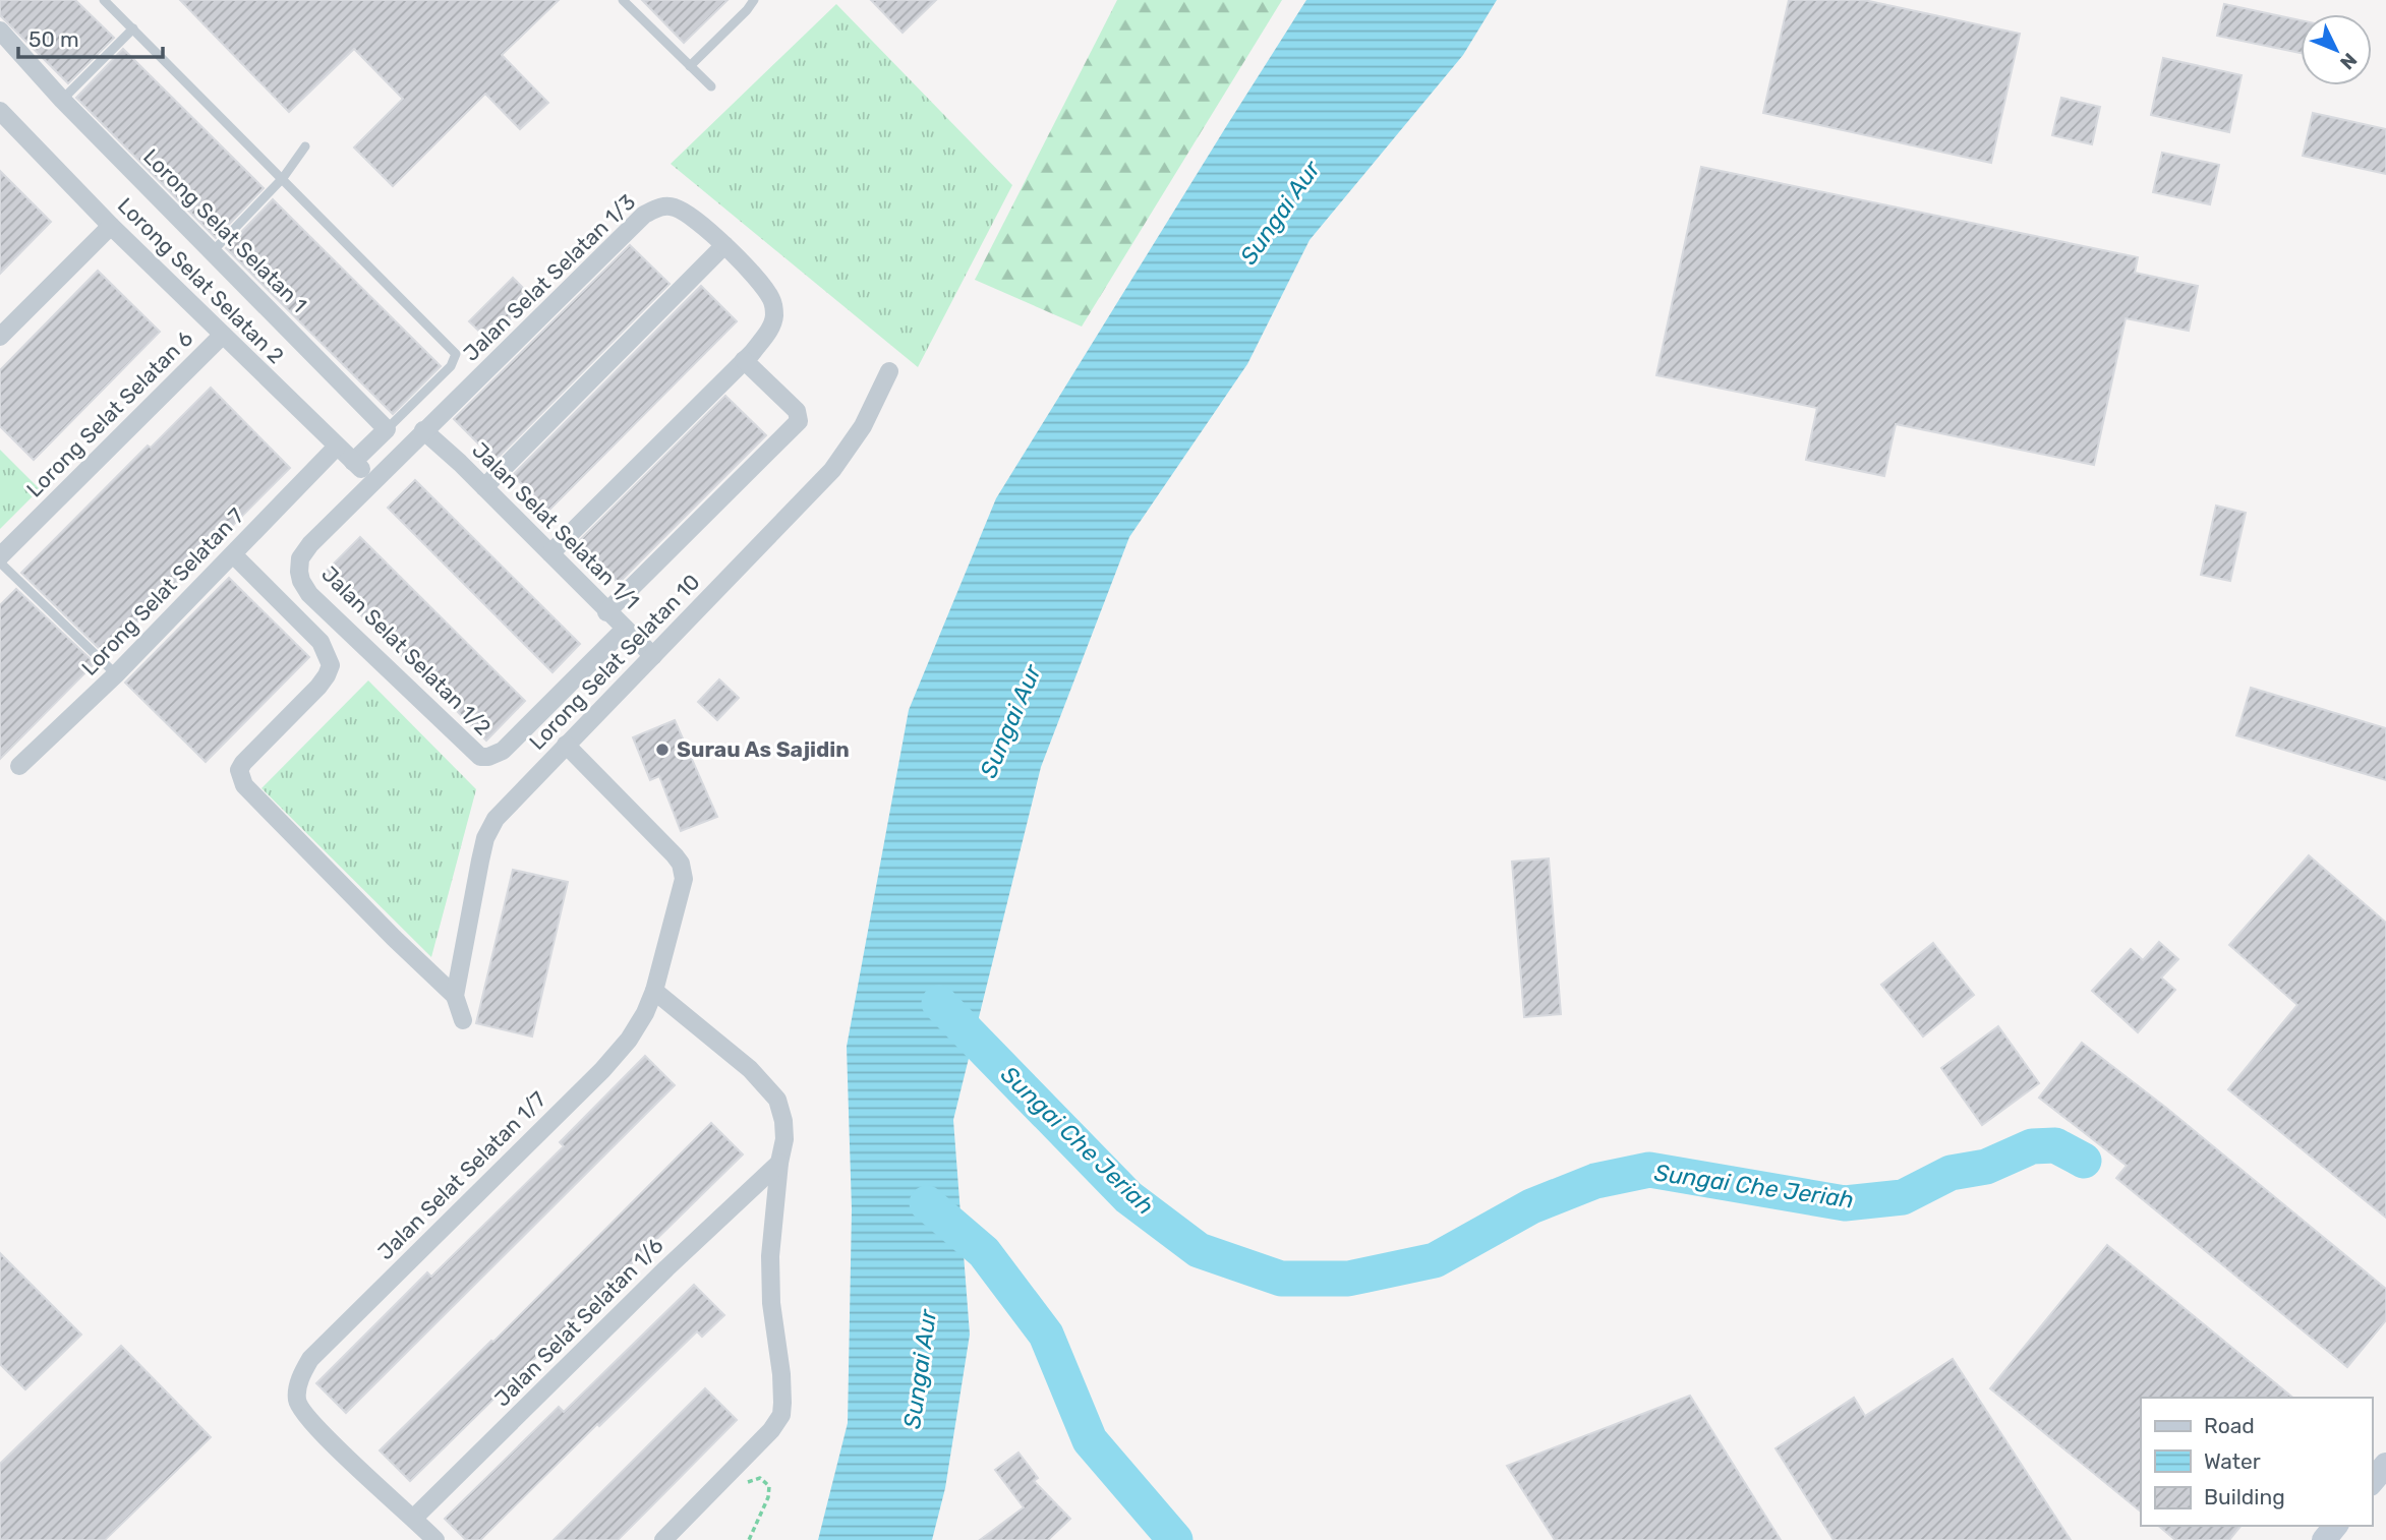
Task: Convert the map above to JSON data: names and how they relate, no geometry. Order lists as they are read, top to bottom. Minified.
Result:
{"streets":{"street":["Lorong Selat Selatan 1","Jalan Selat Selatan 1/3","Lorong Selat Selatan 2","Lorong Selat Selatan 6","Jalan Selat Selatan 1/1","Lorong Selat Selatan 7","Jalan Selat Selatan 1/2","Lorong Selat Selatan 10","Jalan Selat Selatan 1/7","Jalan Selat Selatan 1/6"]},"crossings":[["Jalan Selat Selatan 1/3","Jalan Selat Selatan 1/1"],["Jalan Selat Selatan 1/3","Jalan Selat Selatan 1/2"],["Lorong Selat Selatan 2","Lorong Selat Selatan 6"],["Lorong Selat Selatan 2","Lorong Selat Selatan 7"],["Lorong Selat Selatan 2","Jalan Selat Selatan 1/2"],["Jalan Selat Selatan 1/1","Jalan Selat Selatan 1/2"],["Jalan Selat Selatan 1/1","Lorong Selat Selatan 10"],["Lorong Selat Selatan 10","Jalan Selat Selatan 1/7"],["Jalan Selat Selatan 1/7","Jalan Selat Selatan 1/6"]],"water":["Sungai Aur","Sungai Che Jeriah"],"places":["Surau As Sajidin"],"legend":["Road","Water","Building"],"scale_bar":"50 m","north":"bottom right"}
